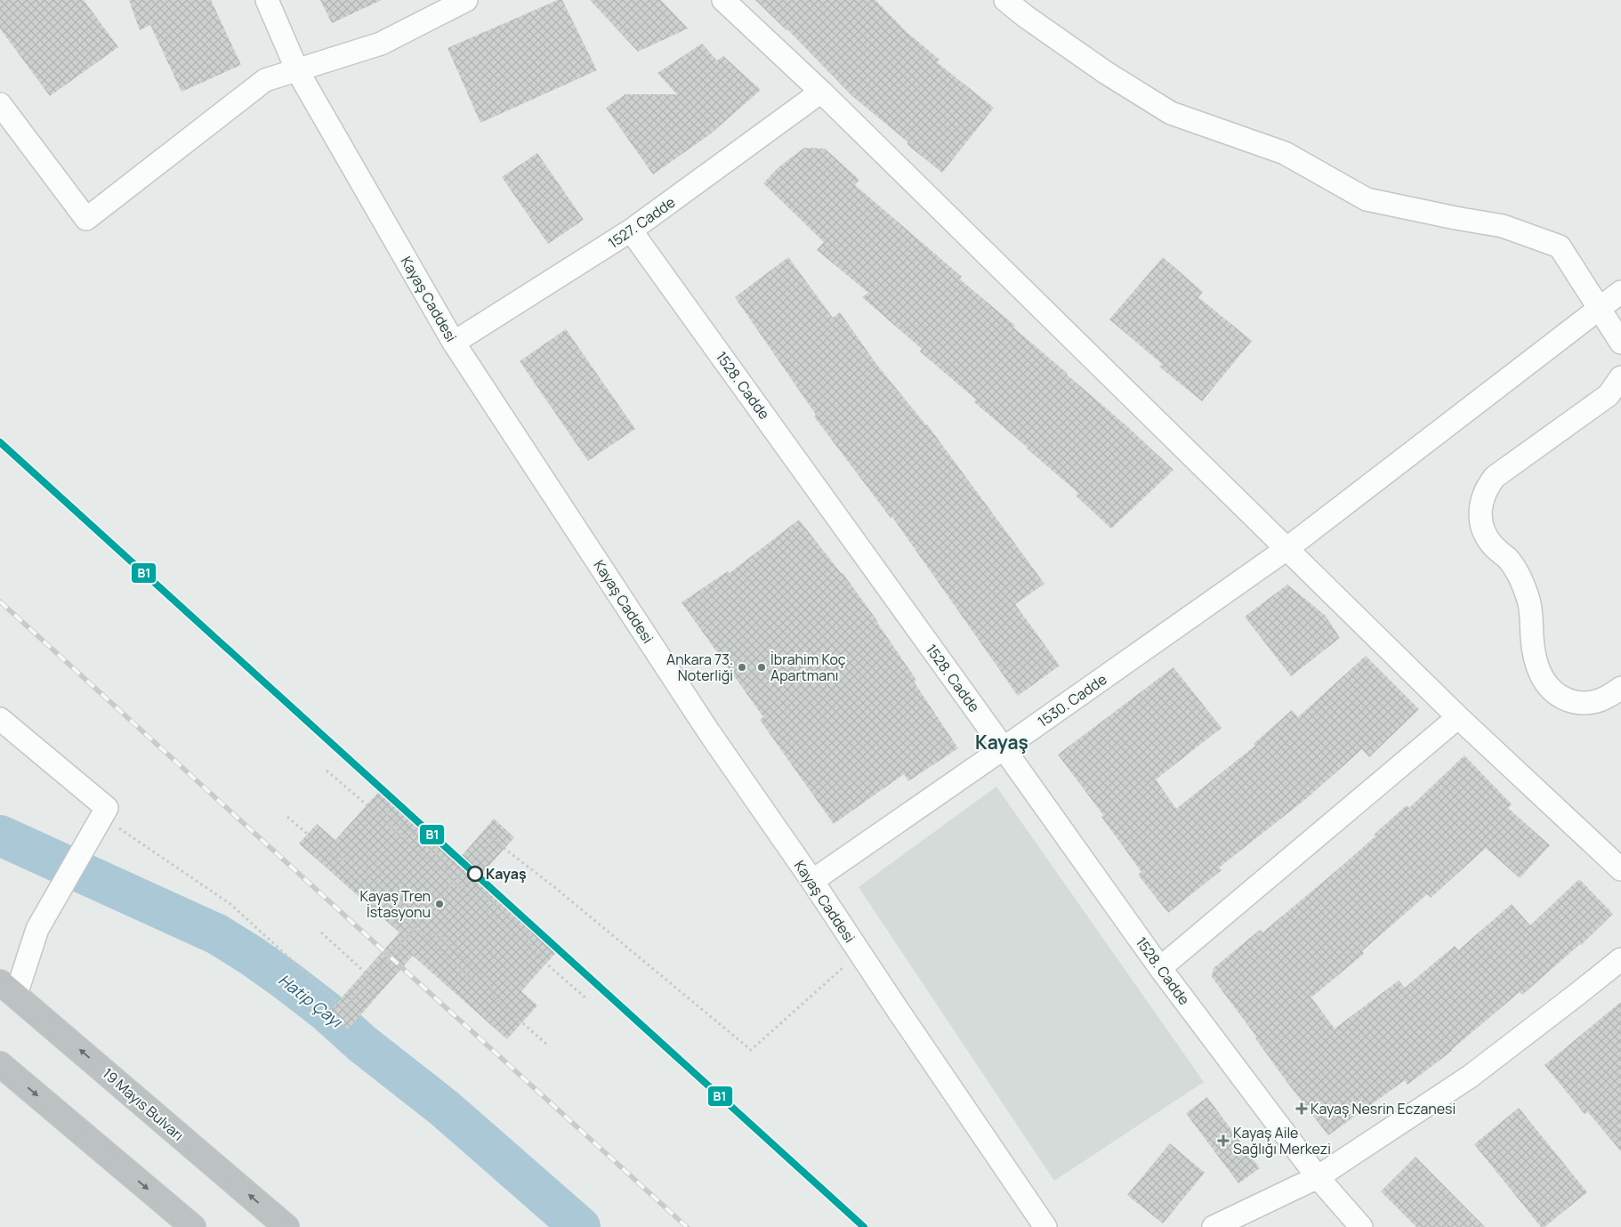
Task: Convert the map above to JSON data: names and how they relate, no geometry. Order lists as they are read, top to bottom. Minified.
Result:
{"streets":{"highway":["19 Mayıs Bulvarı"],"street":["1527. Cadde","Kayaş Caddesi","1528. Cadde","1530. Cadde"]},"crossings":[["1527. Cadde","Kayaş Caddesi"],["1527. Cadde","1528. Cadde"],["Kayaş Caddesi","1530. Cadde"],["1528. Cadde","1530. Cadde"]],"districts":["Kayaş"],"water":["Hatip Çayı"],"places":{"other":["Ankara 73. Noterliği","İbrahim Koç Apartmanı","Kayaş","Kayaş Tren İstasyonu"],"health":["Kayaş Nesrin Eczanesi","Kayaş Aile Sağlığı Merkezi"]},"lines":["transit line B1"]}
